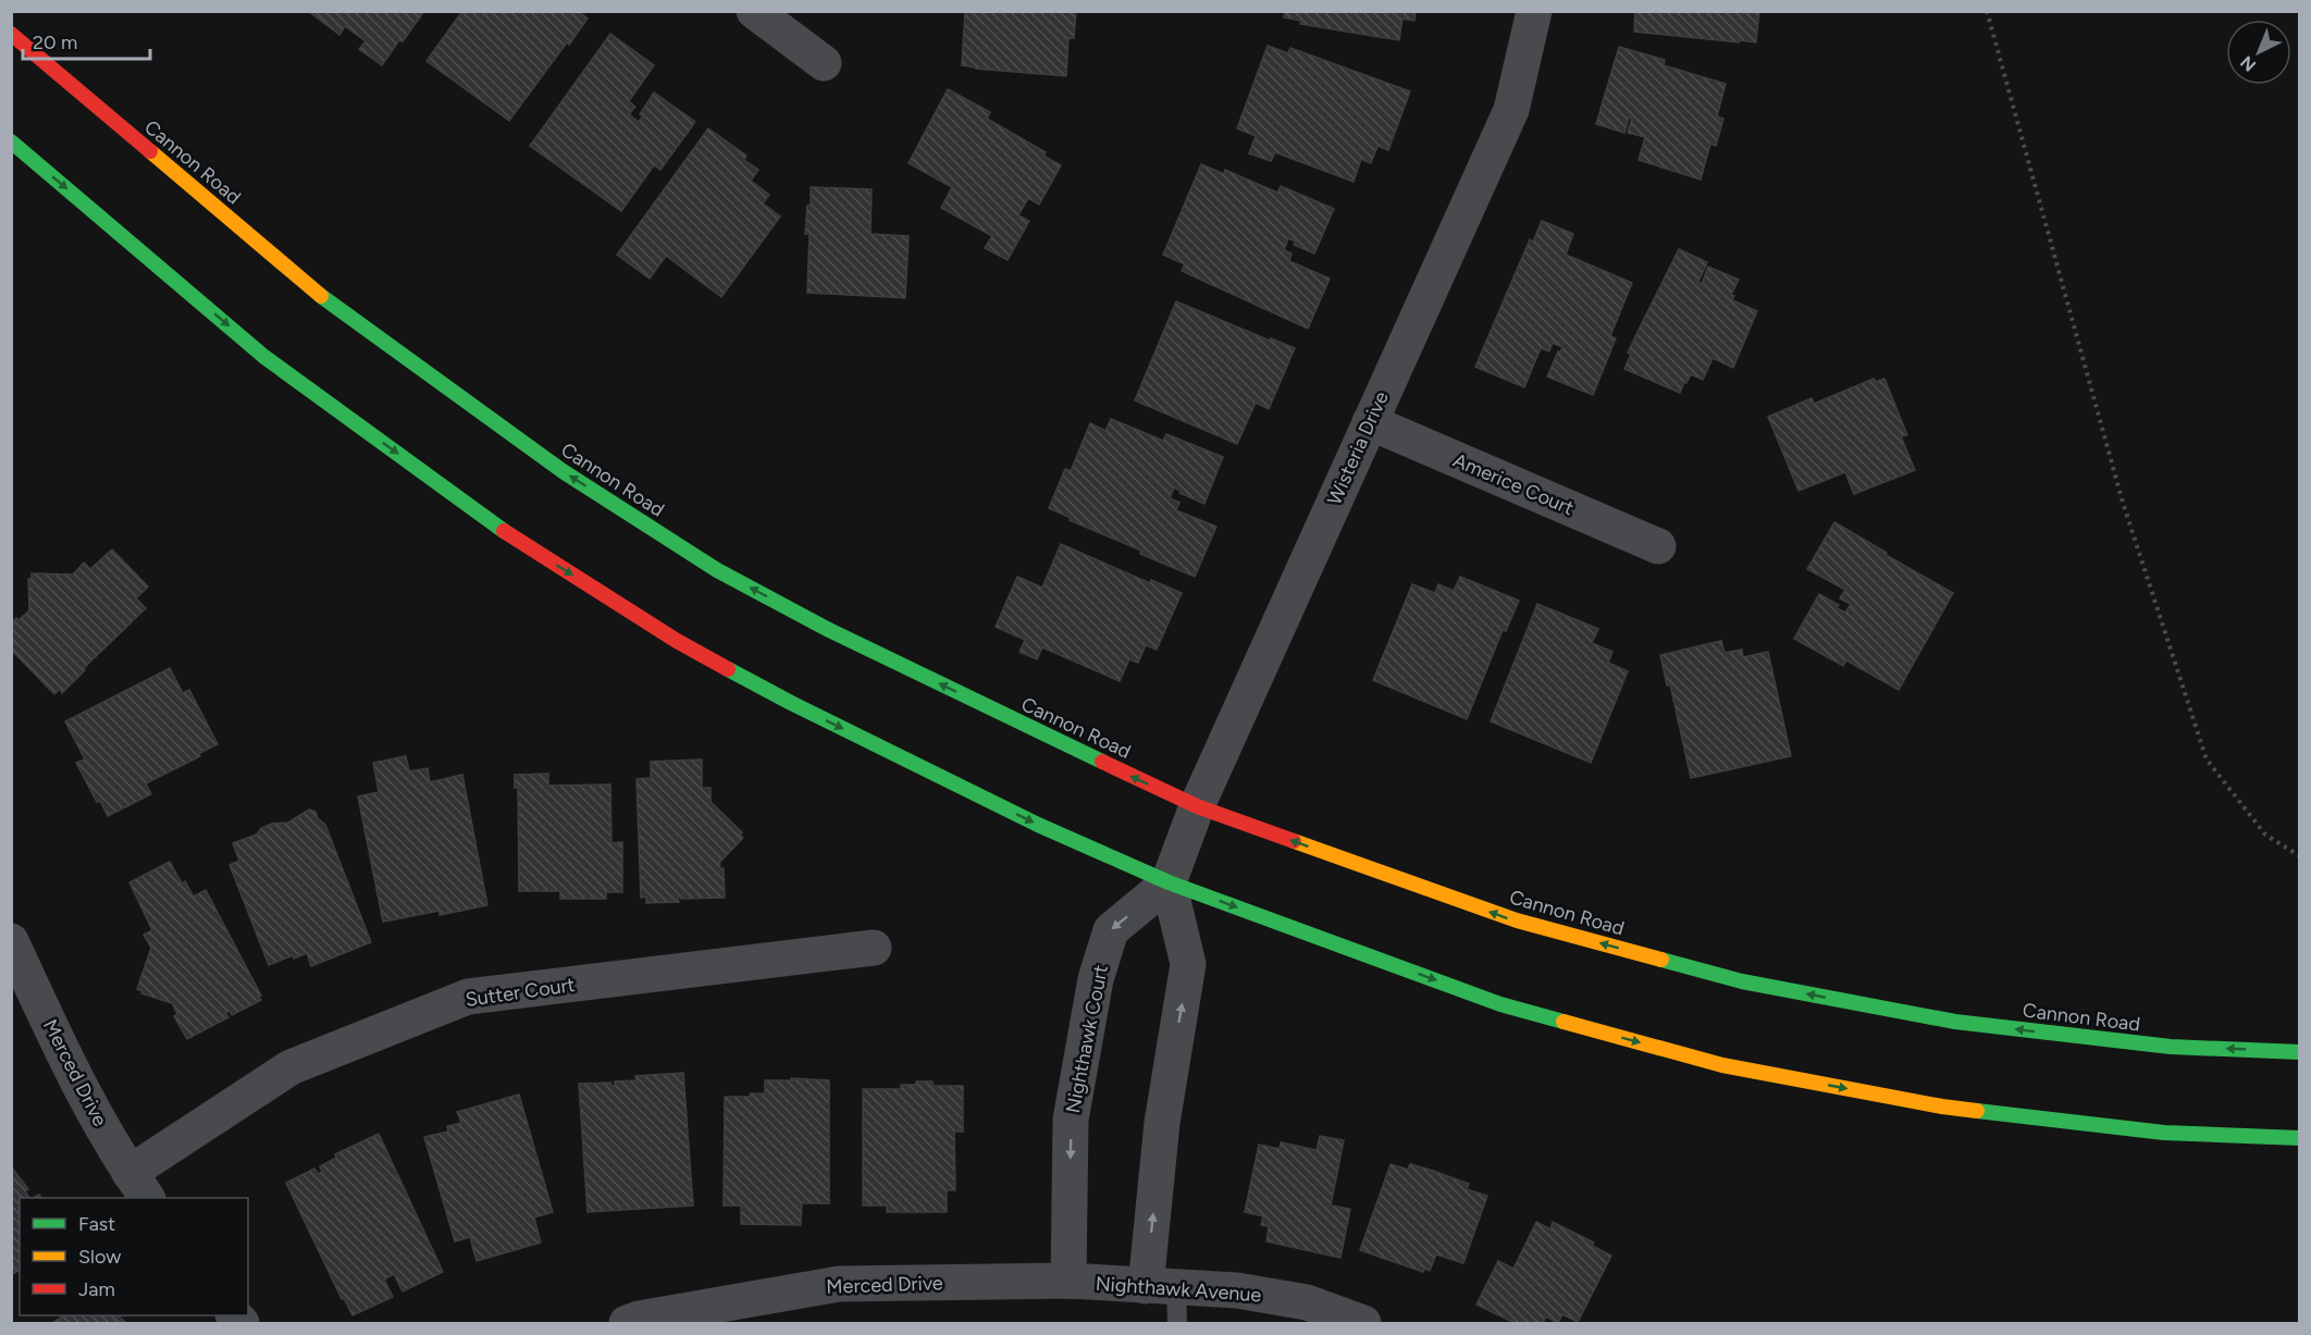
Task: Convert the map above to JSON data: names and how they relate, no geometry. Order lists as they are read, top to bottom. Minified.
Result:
{"streets":{"main road":["Cannon Road"],"street":["Wisteria Drive","Americe Court","Sutter Court","Nighthawk Court","Merced Drive","Nighthawk Avenue"]},"crossings":[["Cannon Road","Wisteria Drive"],["Wisteria Drive","Americe Court"],["Wisteria Drive","Nighthawk Court"],["Sutter Court","Merced Drive"],["Nighthawk Court","Merced Drive"],["Nighthawk Court","Nighthawk Avenue"],["Merced Drive","Nighthawk Avenue"]],"legend":["Fast","Slow","Jam"],"scale_bar":"20 m","north":"bottom left"}
